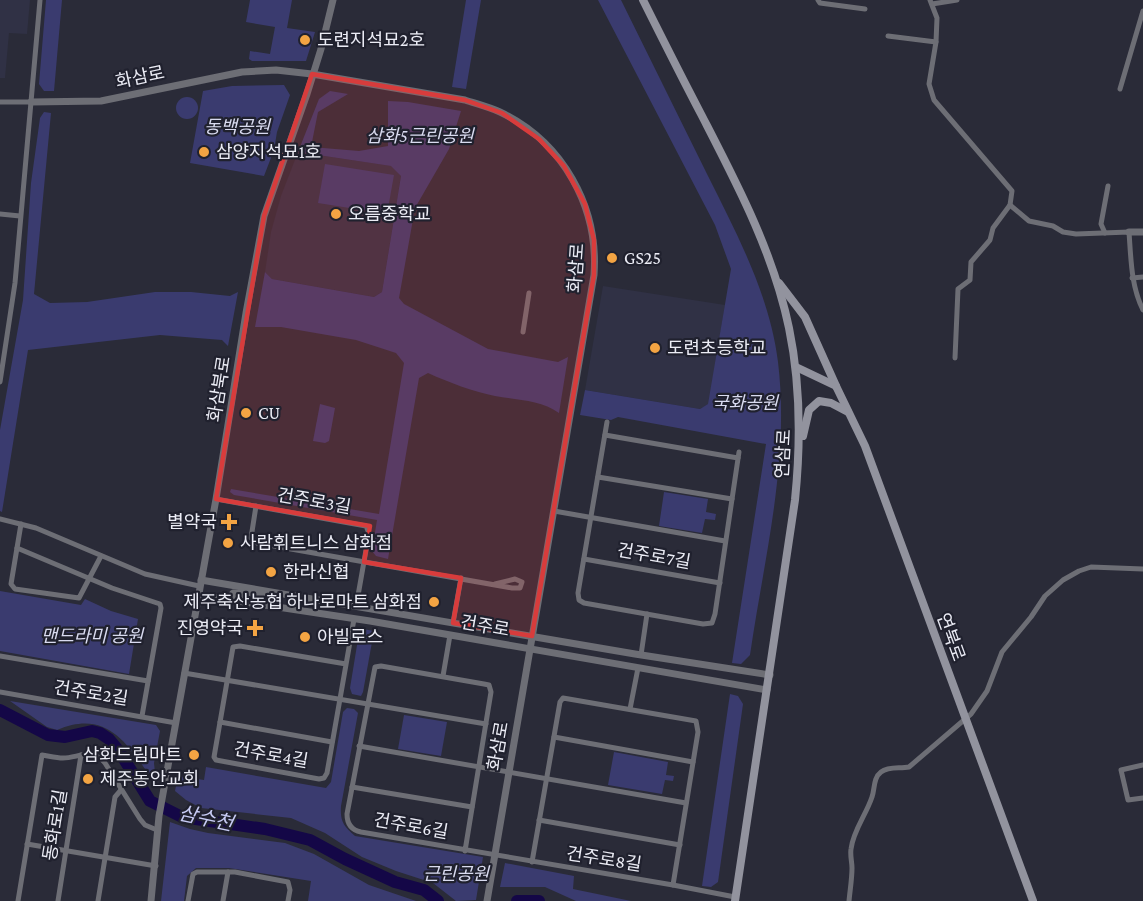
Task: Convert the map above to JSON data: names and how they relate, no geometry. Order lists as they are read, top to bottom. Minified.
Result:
{"streets":{"main road":["연삼로","연북로"],"street":["화삼로","화삼북로","건주로3길","건주로7길","건주로","건주로2길","건주로4길","동화로1길","건주로6길","건주로8길"]},"crossings":[["화삼로","화삼북로"],["화삼로","건주로7길"],["화삼로","건주로"],["화삼로","건주로8길"],["화삼북로","건주로3길"],["화삼북로","건주로"],["연삼로","건주로"],["연삼로","연북로"],["연삼로","건주로8길"],["건주로3길","건주로"],["건주로","건주로4길"],["건주로6길","건주로8길"]],"water":["삼수천"],"parks":["동백공원","삼화5근린공원","국화공원","맨드라미 공원","근린공원"],"places":{"other":["도련지석묘2호","삼양지석묘1호","오름중학교","GS25","도련초등학교","CU","사람휘트니스 삼화점","한라신협","제주축산농협 하나로마트 삼화점","아빌로스","삼화드림마트","제주동안교회"],"health":["별약국","진영약국"]}}
